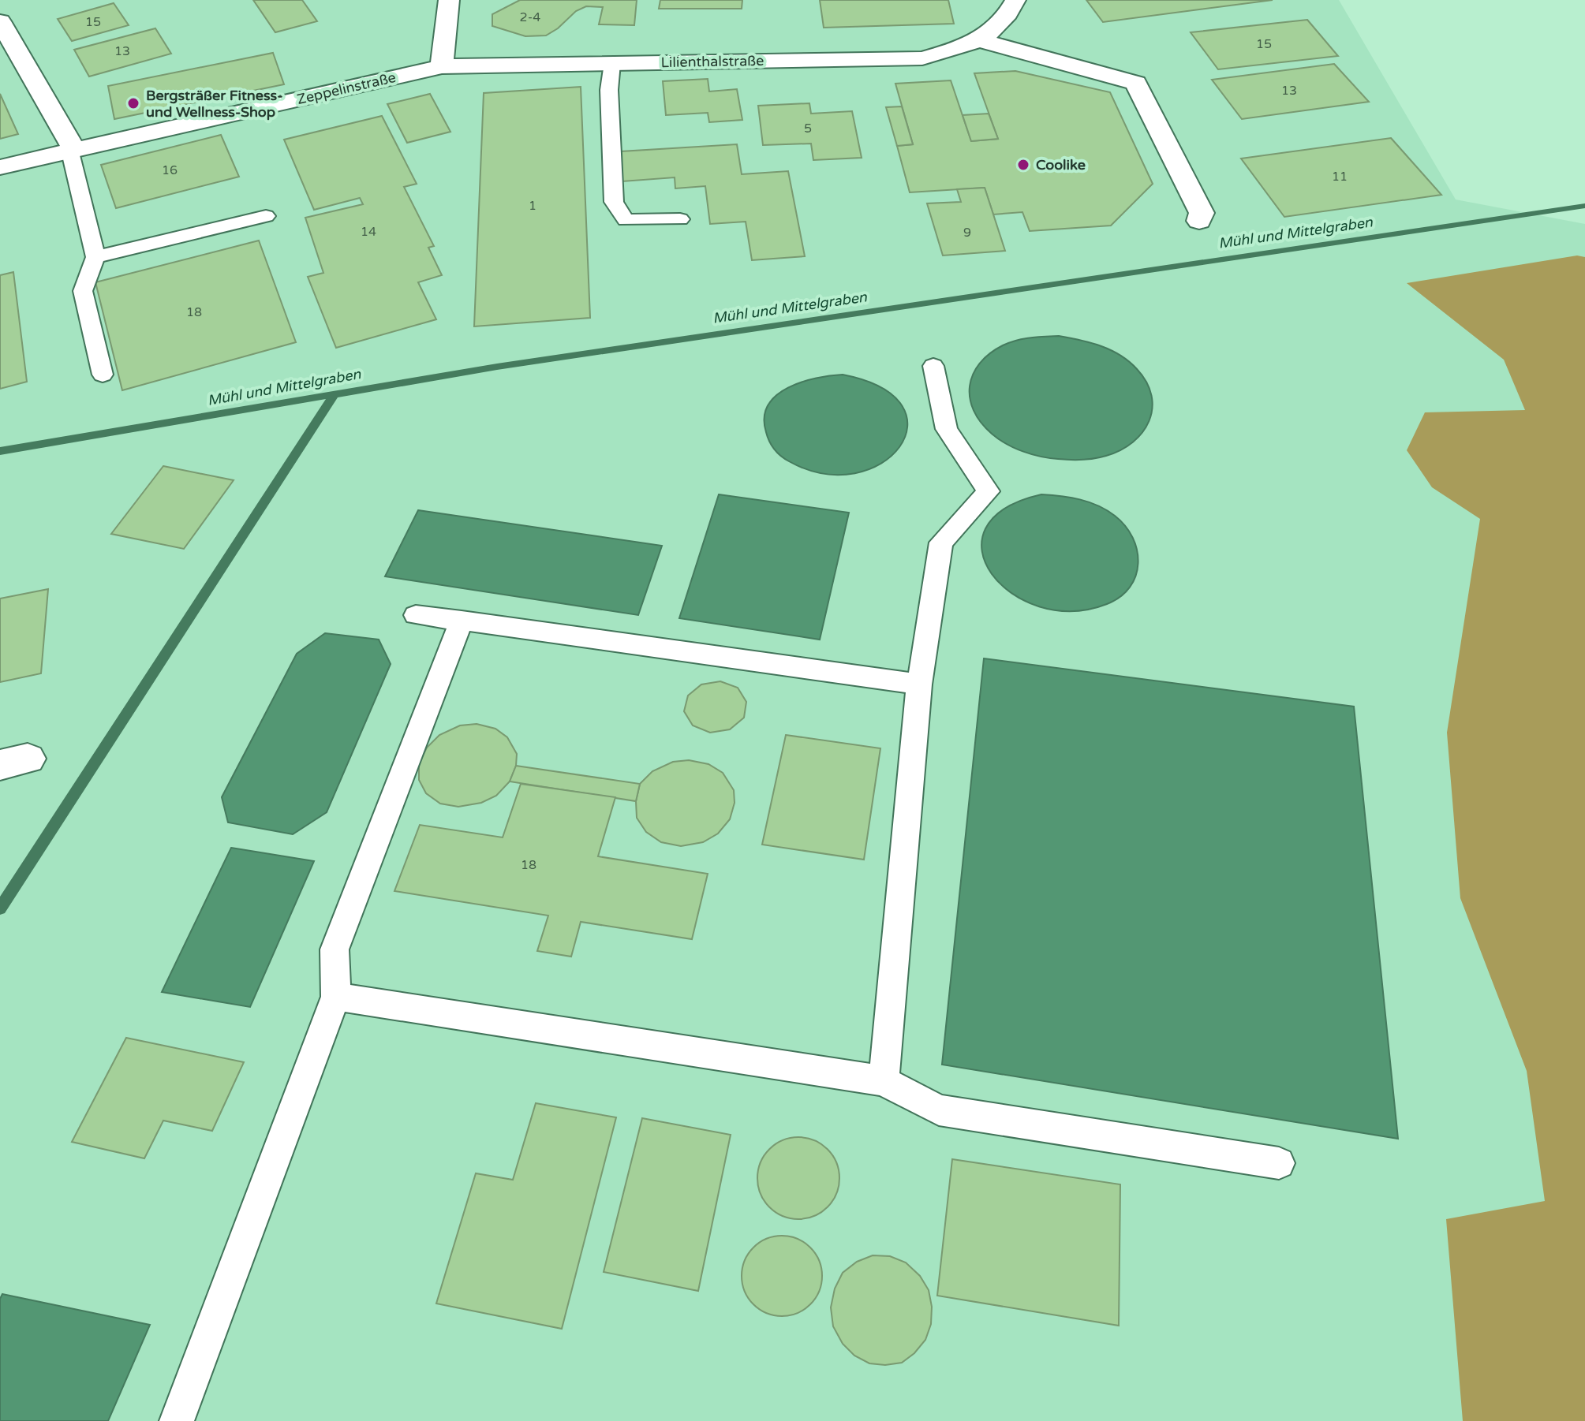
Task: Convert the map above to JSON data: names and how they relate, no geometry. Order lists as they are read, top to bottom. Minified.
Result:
{"streets":{"street":["Lilienthalstraße","Zeppelinstraße"]},"crossings":[["Lilienthalstraße","Zeppelinstraße"]],"water":["Mühl und Mittelgraben"],"places":["Bergsträßer Fitness- und Wellness-Shop","Coolike"],"house_numbers":["2-4","15","15","13","13","5","16","11","1","14","9","18","18"]}
